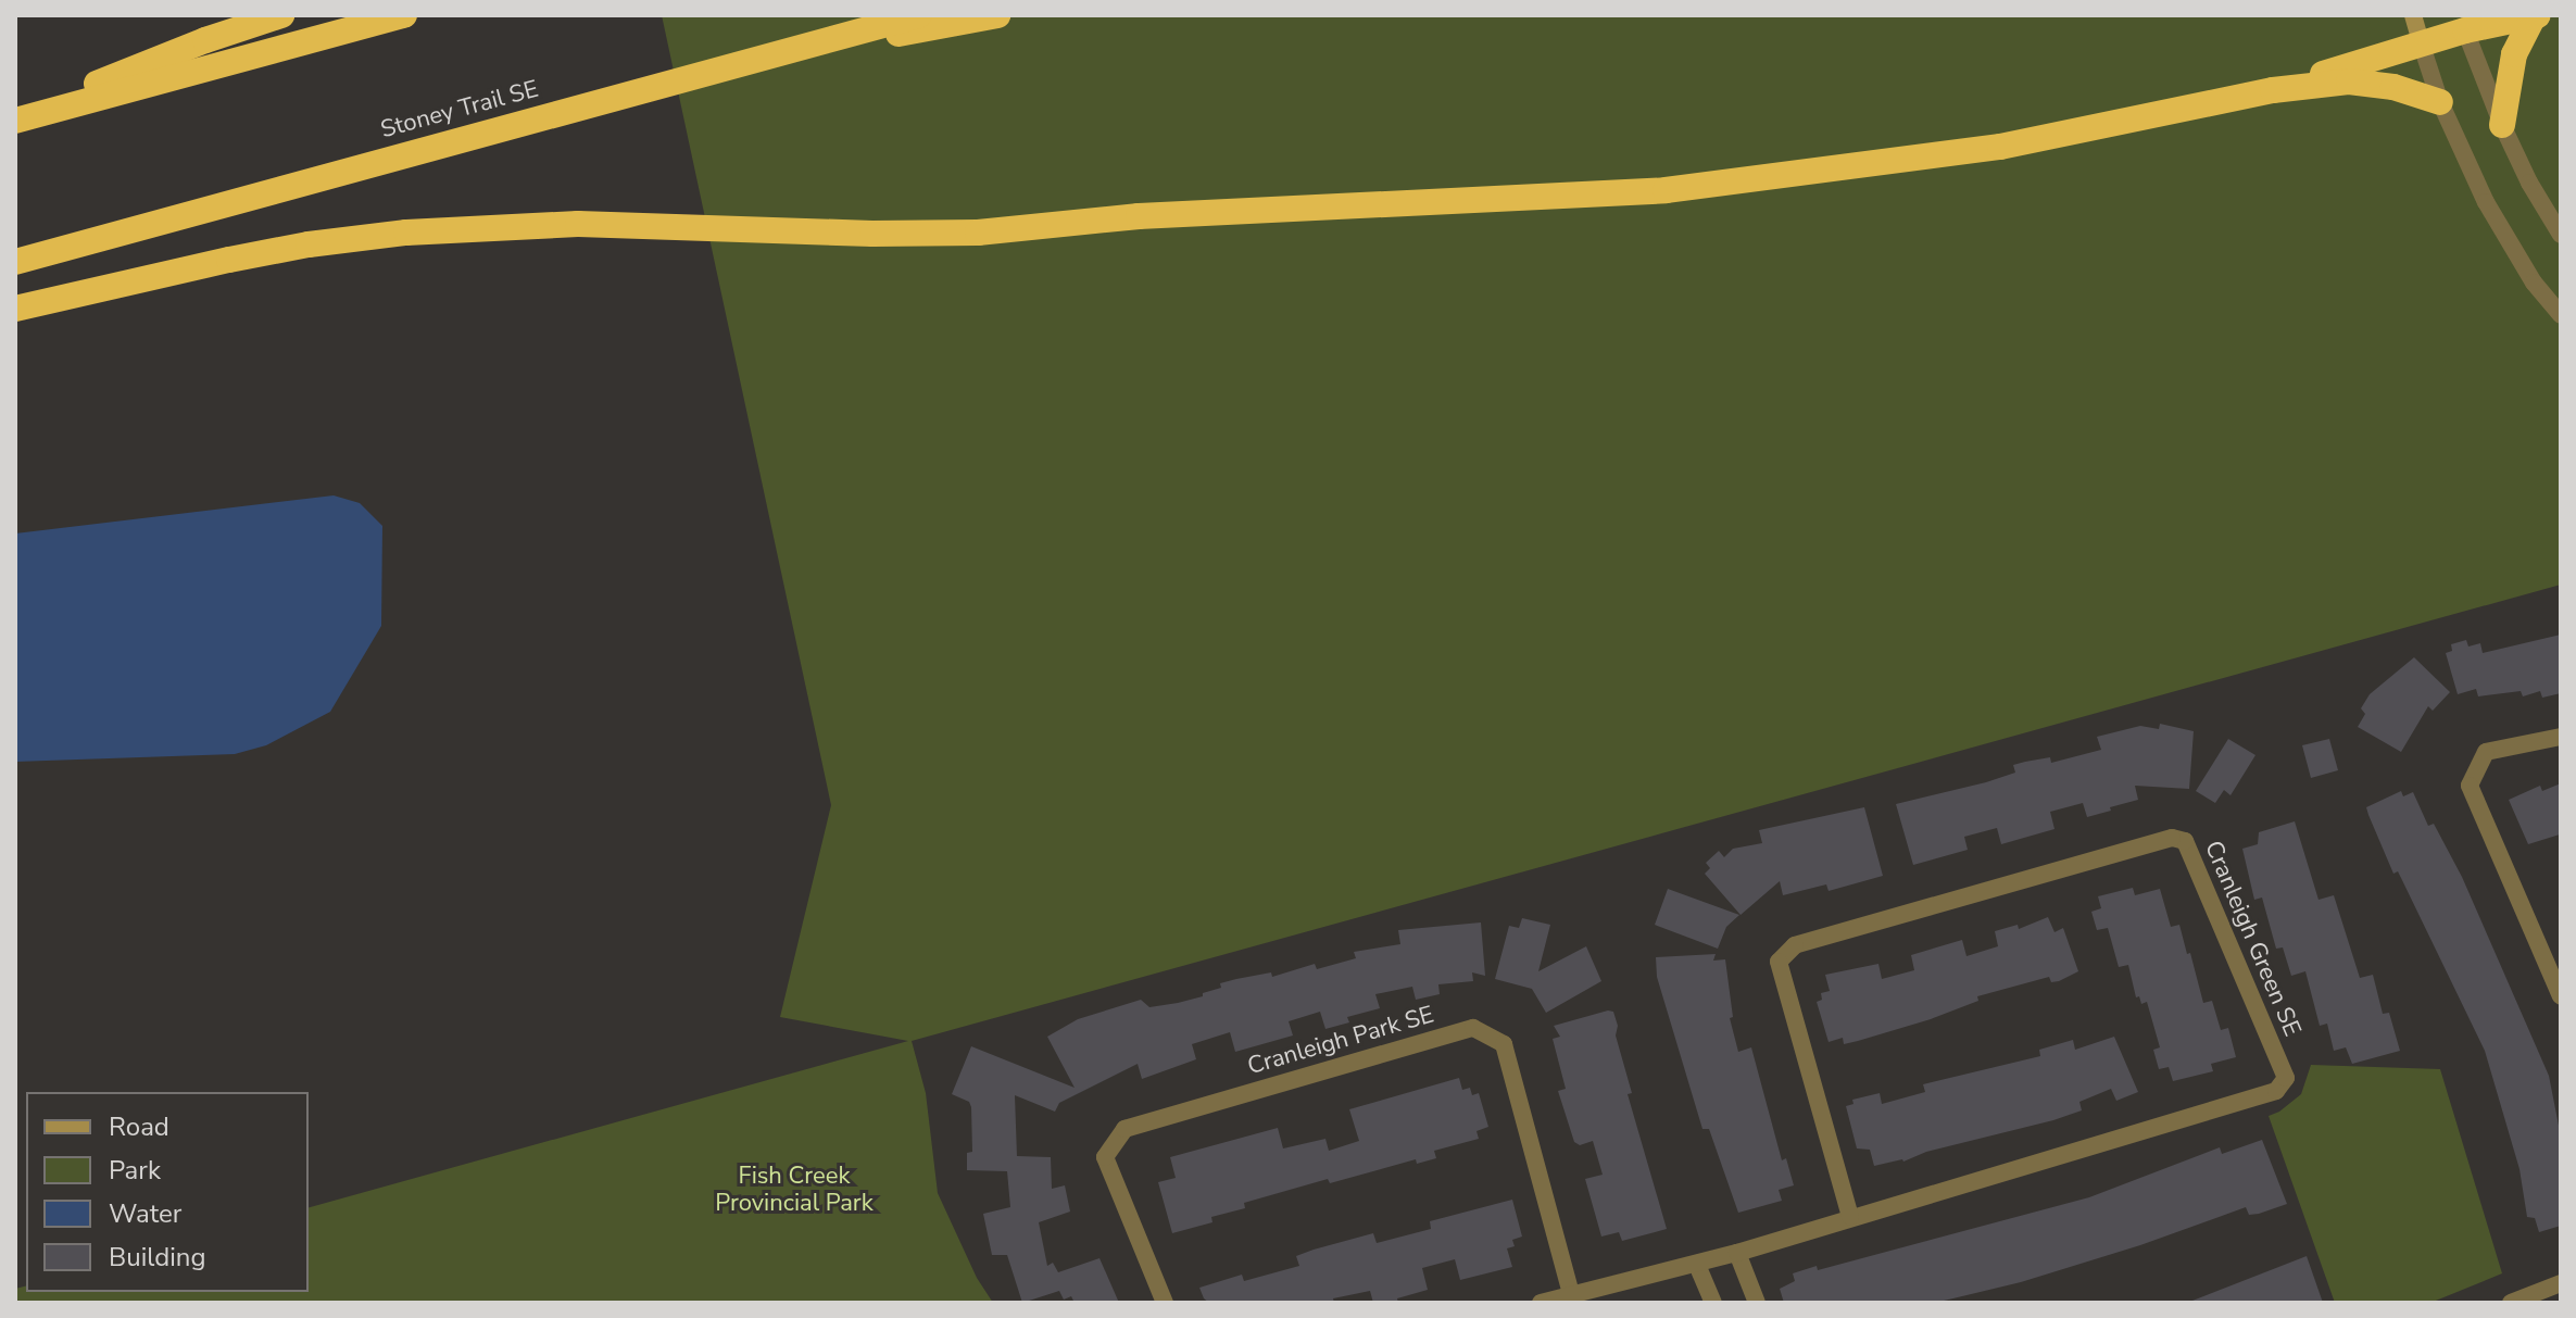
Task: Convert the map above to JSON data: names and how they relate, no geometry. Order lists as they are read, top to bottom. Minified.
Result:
{"streets":{"highway":["Stoney Trail SE"],"street":["Cranleigh Green SE","Cranleigh Park SE"]},"parks":["Fish Creek Provincial Park"],"legend":["Road","Park","Water","Building"]}
